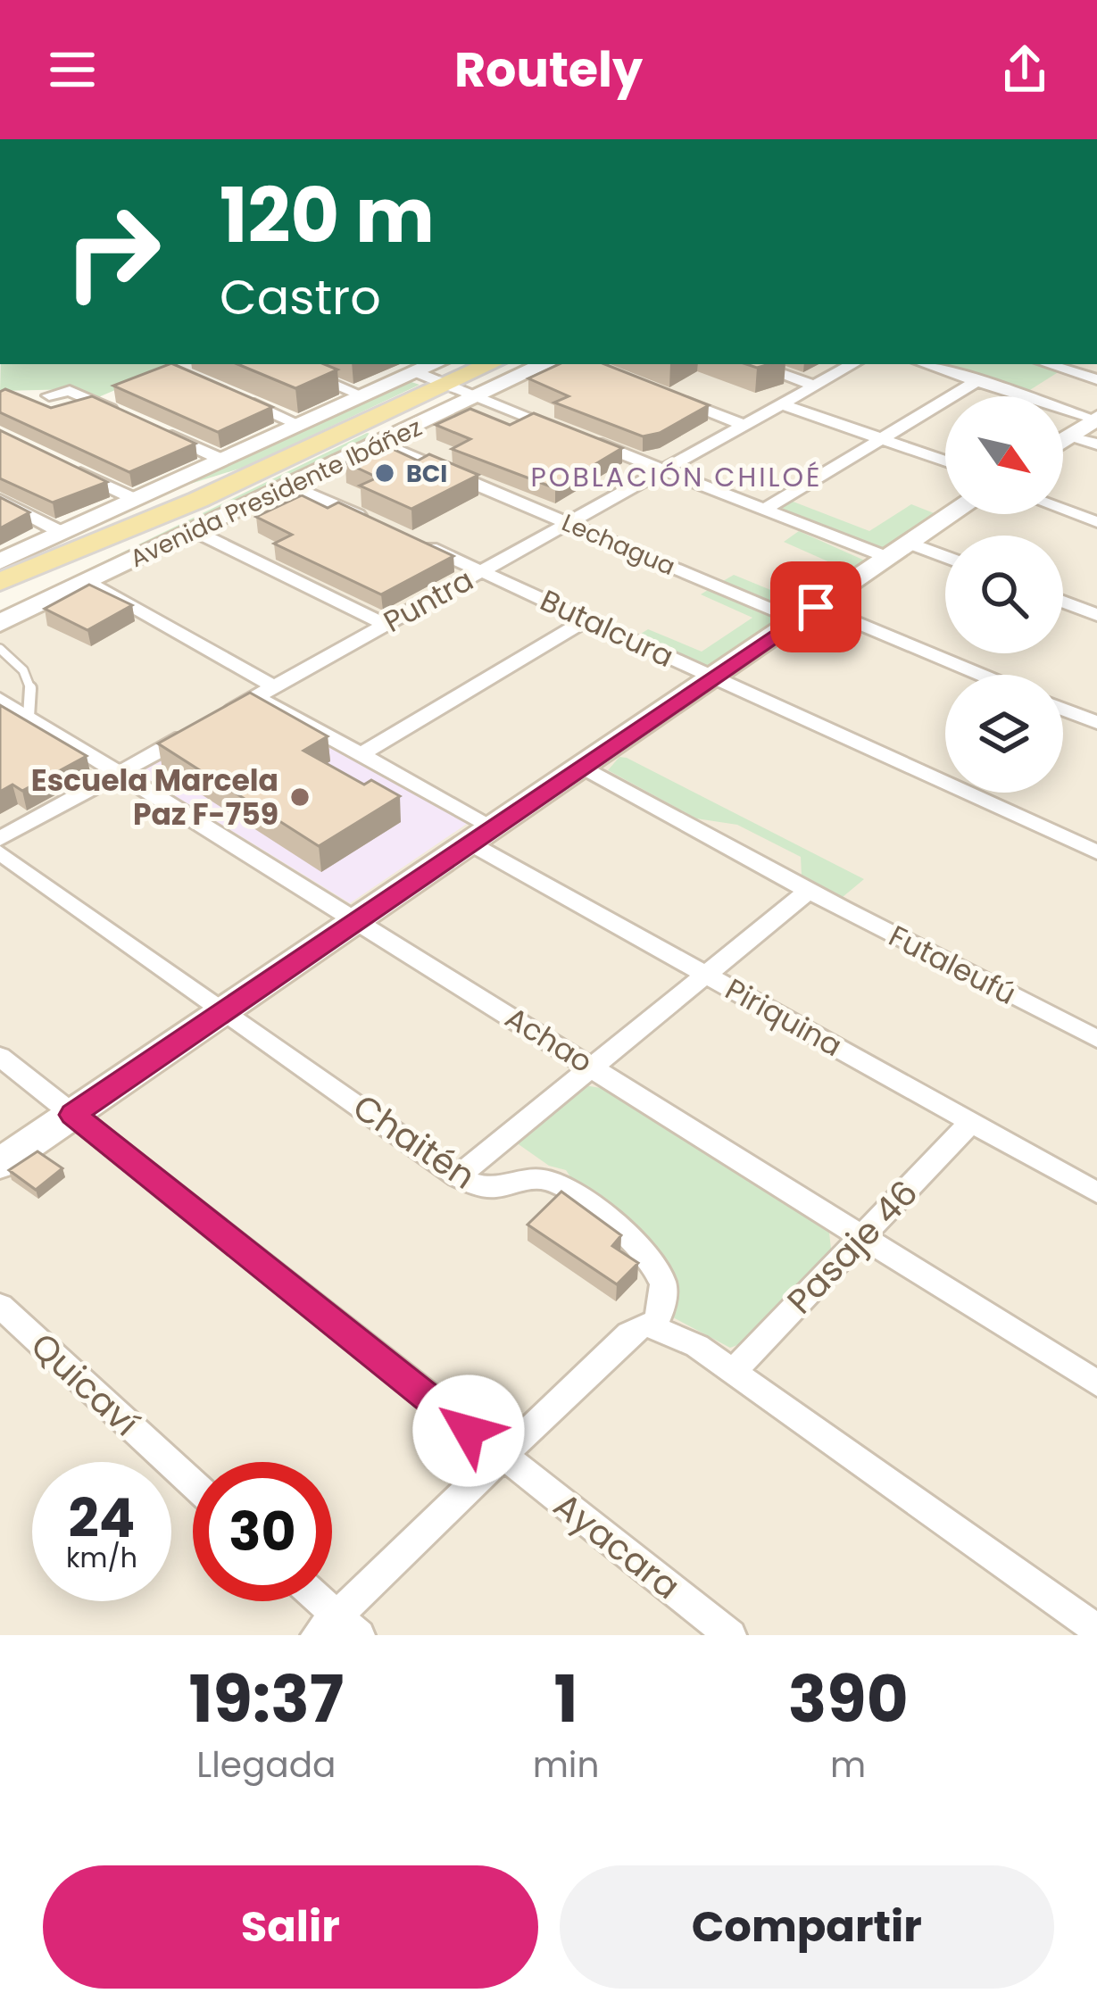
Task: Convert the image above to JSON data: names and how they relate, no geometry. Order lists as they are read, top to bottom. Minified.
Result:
{"streets":{"main road":["Avenida Presidente Ibáñez"],"street":["Lechagua","Puntra","Butalcura","Futaleufú","Piriquina","Achao","Chaitén","Pasaje 46","Quicaví","Ayacara"]},"crossings":[["Avenida Presidente Ibáñez","Lechagua"],["Avenida Presidente Ibáñez","Piriquina"],["Lechagua","Puntra"],["Puntra","Butalcura"],["Puntra","Piriquina"],["Piriquina","Pasaje 46"],["Achao","Pasaje 46"]],"districts":["POBLACIÓN CHILOÉ"],"places":["BCI","Escuela Marcela Paz F-759"],"north":"bottom right","page":{"header":"Routely","turn":["120 m","Castro"],"speed":"24 km/h","limit":"30","eta":["19:37","Llegada","1","min","390","m"],"buttons":["Salir","Compartir"]}}
